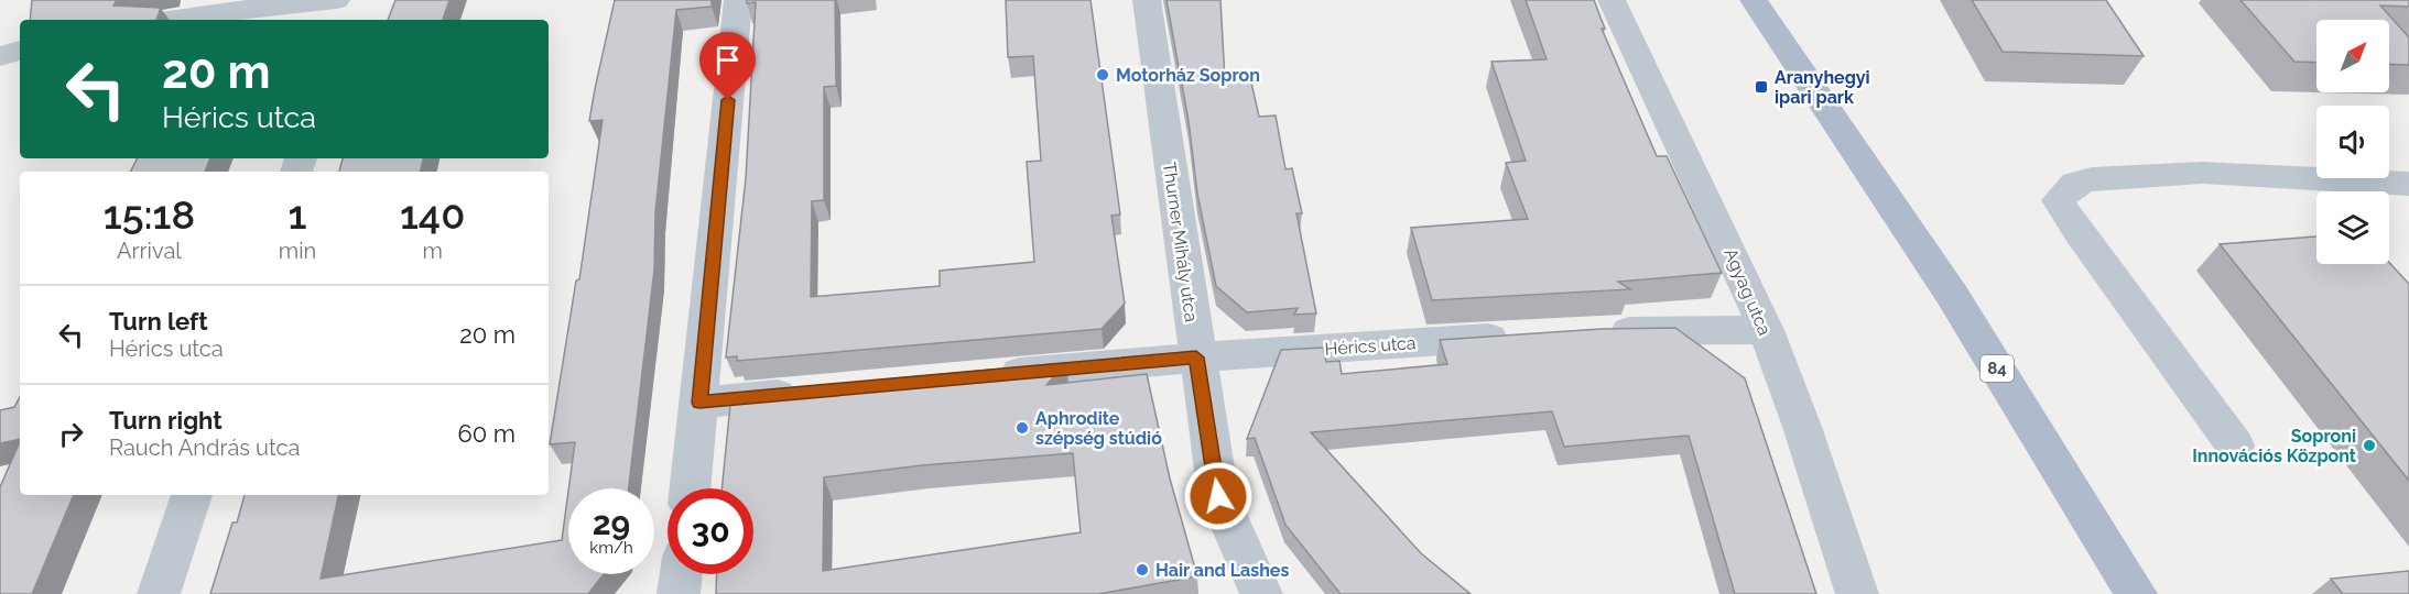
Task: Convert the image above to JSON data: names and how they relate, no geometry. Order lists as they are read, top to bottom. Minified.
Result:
{"streets":{"main road":["84"],"street":["Thurner Mihály utca","Agyag utca","Hérics utca"]},"crossings":[["Thurner Mihály utca","Hérics utca"]],"places":{"other":["Motorház Sopron","Aphrodite szépség stúdió","Soproni Innovációs Központ","Hair and Lashes"],"transit":["Aranyhegyi ipari park"]},"north":"top right","page":{"turn":["20 m","Hérics utca"],"eta":["15:18","Arrival","1","min","140","m"],"list":[{"name":"Turn left","note":"Hérics utca","value":"20 m"},{"name":"Turn right","note":"Rauch András utca","value":"60 m"}],"speed":"29 km/h","limit":"30"}}
